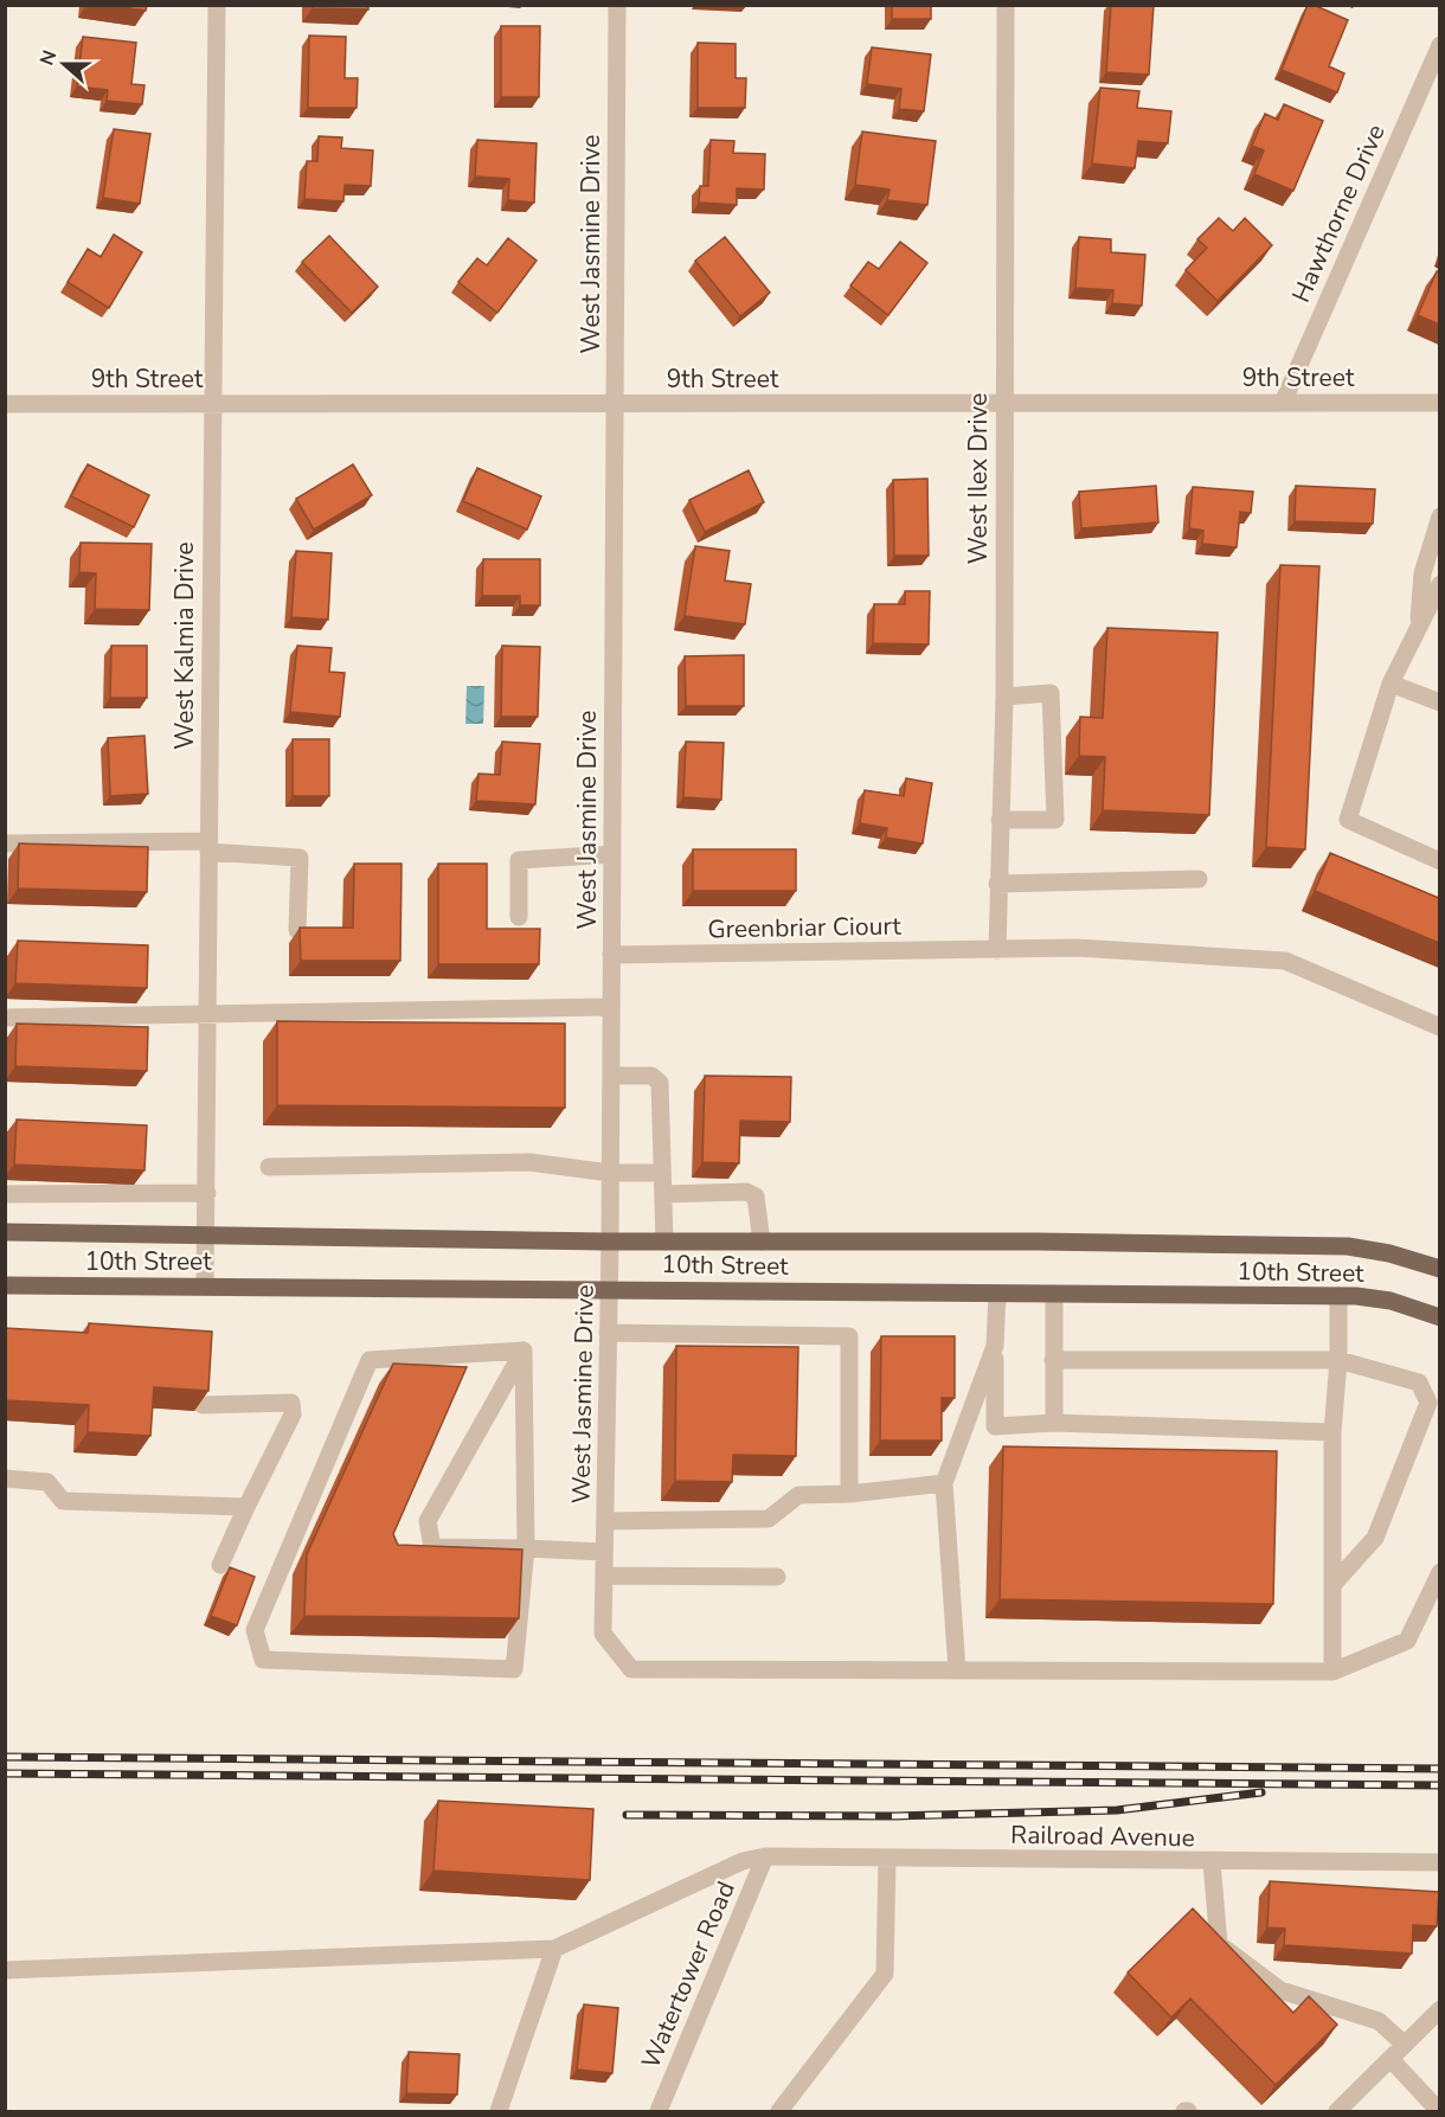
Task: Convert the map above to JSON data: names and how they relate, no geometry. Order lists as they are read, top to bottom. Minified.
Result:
{"streets":{"main road":["10th Street"],"street":["Hawthorne Drive","West Jasmine Drive","9th Street","West Ilex Drive","West Kalmia Drive","Greenbriar Ciourt","Railroad Avenue","Watertower Road"]},"crossings":[["Hawthorne Drive","9th Street"],["West Jasmine Drive","9th Street"],["West Jasmine Drive","Greenbriar Ciourt"],["West Jasmine Drive","10th Street"],["9th Street","West Ilex Drive"],["9th Street","West Kalmia Drive"],["West Ilex Drive","Greenbriar Ciourt"],["West Kalmia Drive","10th Street"],["Railroad Avenue","Watertower Road"]],"north":"left"}
